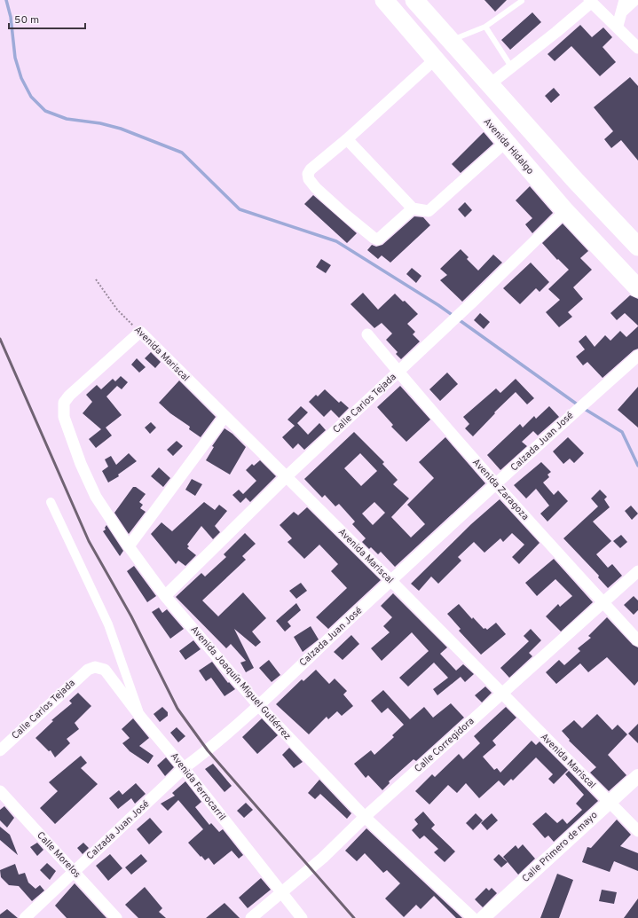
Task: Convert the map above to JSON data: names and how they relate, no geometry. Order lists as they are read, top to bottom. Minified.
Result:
{"streets":{"main road":["Avenida Hidalgo"],"street":["Avenida Mariscal","Calle Carlos Tejada","Calzada Juan José","Avenida Zaragoza","Avenida Joaquín Miguel Gutiérrez","Calle Corregidora","Avenida Ferrocarril","Calle Primero de mayo","Calle Morelos"]},"crossings":[["Avenida Hidalgo","Calle Carlos Tejada"],["Avenida Mariscal","Calle Carlos Tejada"],["Avenida Mariscal","Calzada Juan José"],["Avenida Mariscal","Avenida Joaquín Miguel Gutiérrez"],["Avenida Mariscal","Calle Corregidora"],["Avenida Mariscal","Calle Primero de mayo"],["Calle Carlos Tejada","Avenida Zaragoza"],["Calle Carlos Tejada","Avenida Joaquín Miguel Gutiérrez"],["Calle Carlos Tejada","Avenida Ferrocarril"],["Calzada Juan José","Avenida Zaragoza"],["Calzada Juan José","Avenida Joaquín Miguel Gutiérrez"],["Calzada Juan José","Avenida Ferrocarril"],["Calzada Juan José","Calle Morelos"],["Avenida Zaragoza","Calle Corregidora"],["Avenida Joaquín Miguel Gutiérrez","Calle Corregidora"],["Calle Corregidora","Avenida Ferrocarril"]],"scale_bar":"50 m"}
